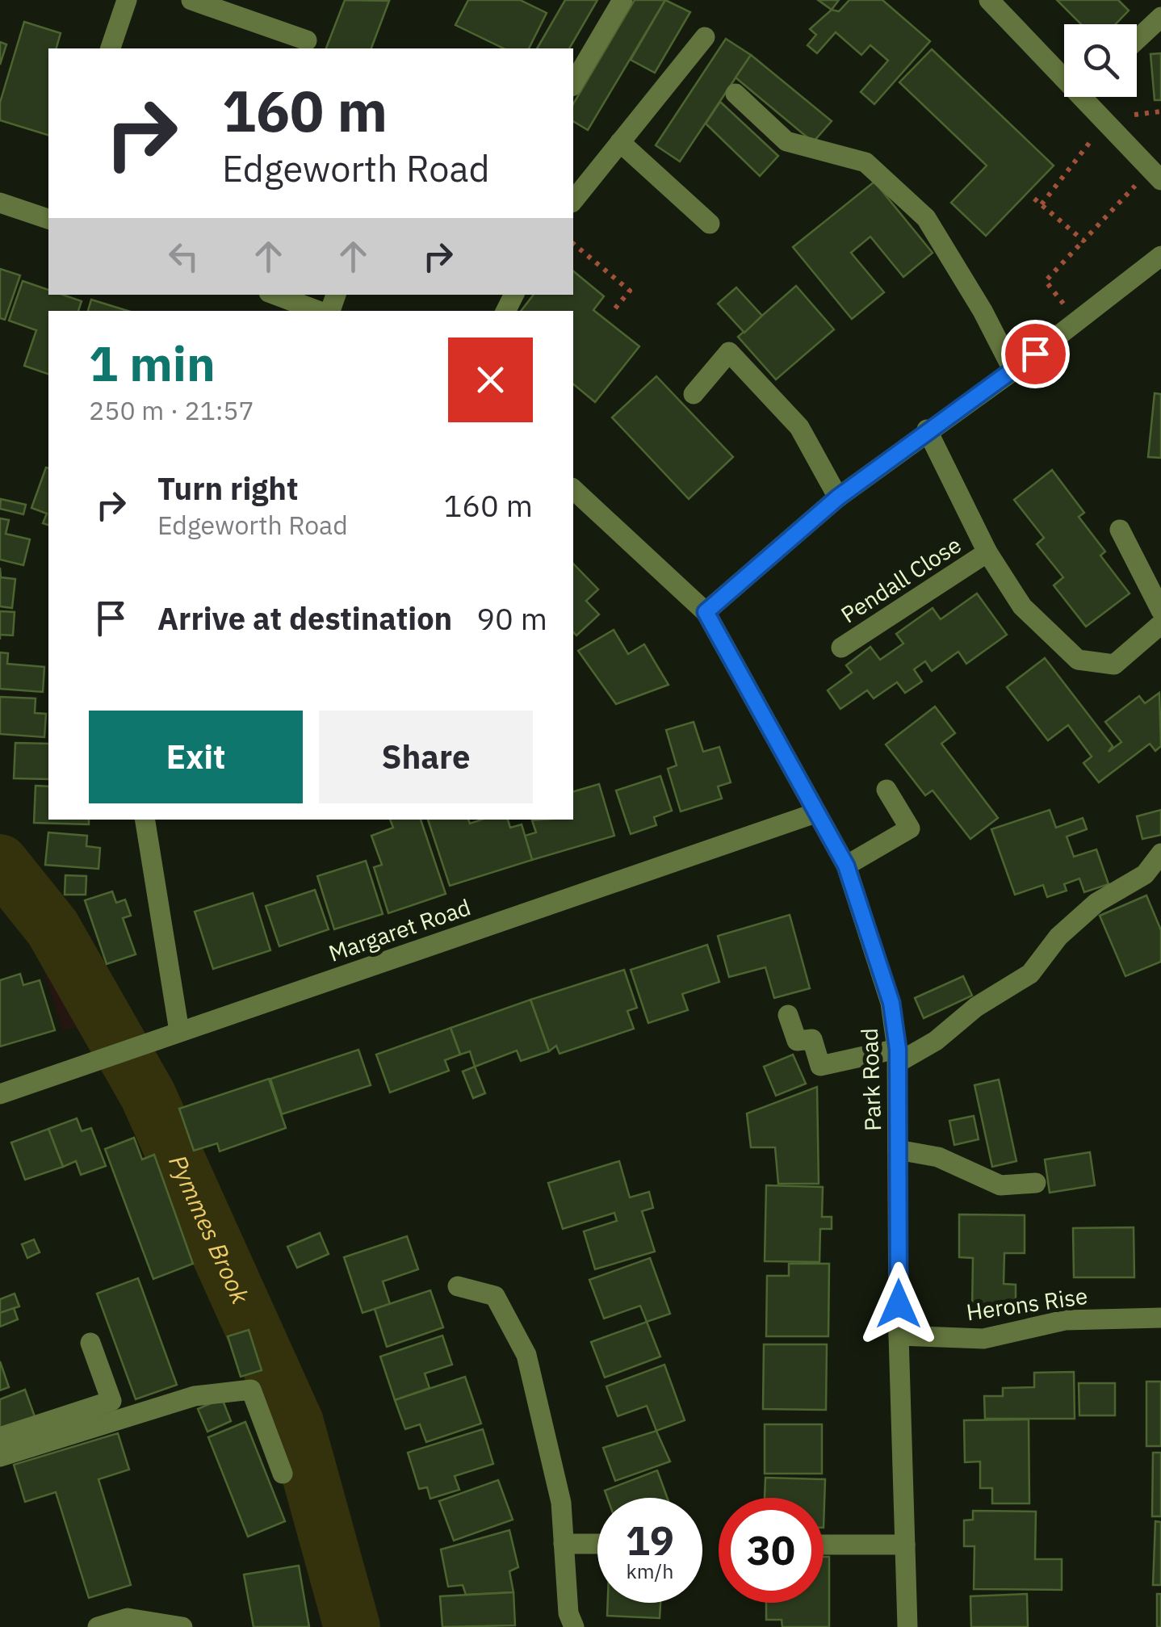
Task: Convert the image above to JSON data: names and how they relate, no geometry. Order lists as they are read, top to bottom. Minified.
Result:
{"streets":{"street":["Pendall Close","Margaret Road","Park Road","Herons Rise"]},"crossings":[["Margaret Road","Park Road"],["Park Road","Herons Rise"]],"water":["Pymmes Brook"],"page":{"turn":["160 m","Edgeworth Road"],"heading":["1 min","250 m · 21:57"],"list":[{"name":"Turn right","note":"Edgeworth Road","value":"160 m"},{"name":"Arrive at destination","value":"90 m"}],"buttons":["Exit","Share"],"speed":"19 km/h","limit":"30"}}
